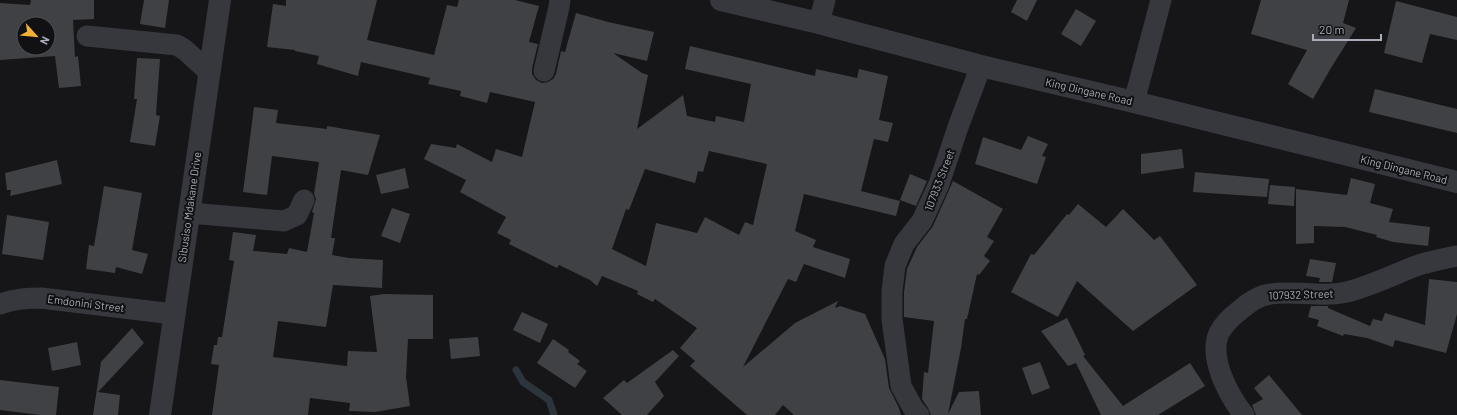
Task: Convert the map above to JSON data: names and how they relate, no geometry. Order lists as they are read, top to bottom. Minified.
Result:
{"streets":{"street":["King Dingane Road","107933 Street","Sibusiso Mdakane Drive","107932 Street","Emdonini Street"]},"crossings":[["King Dingane Road","107933 Street"],["Sibusiso Mdakane Drive","Emdonini Street"]],"scale_bar":"20 m","north":"bottom right"}
